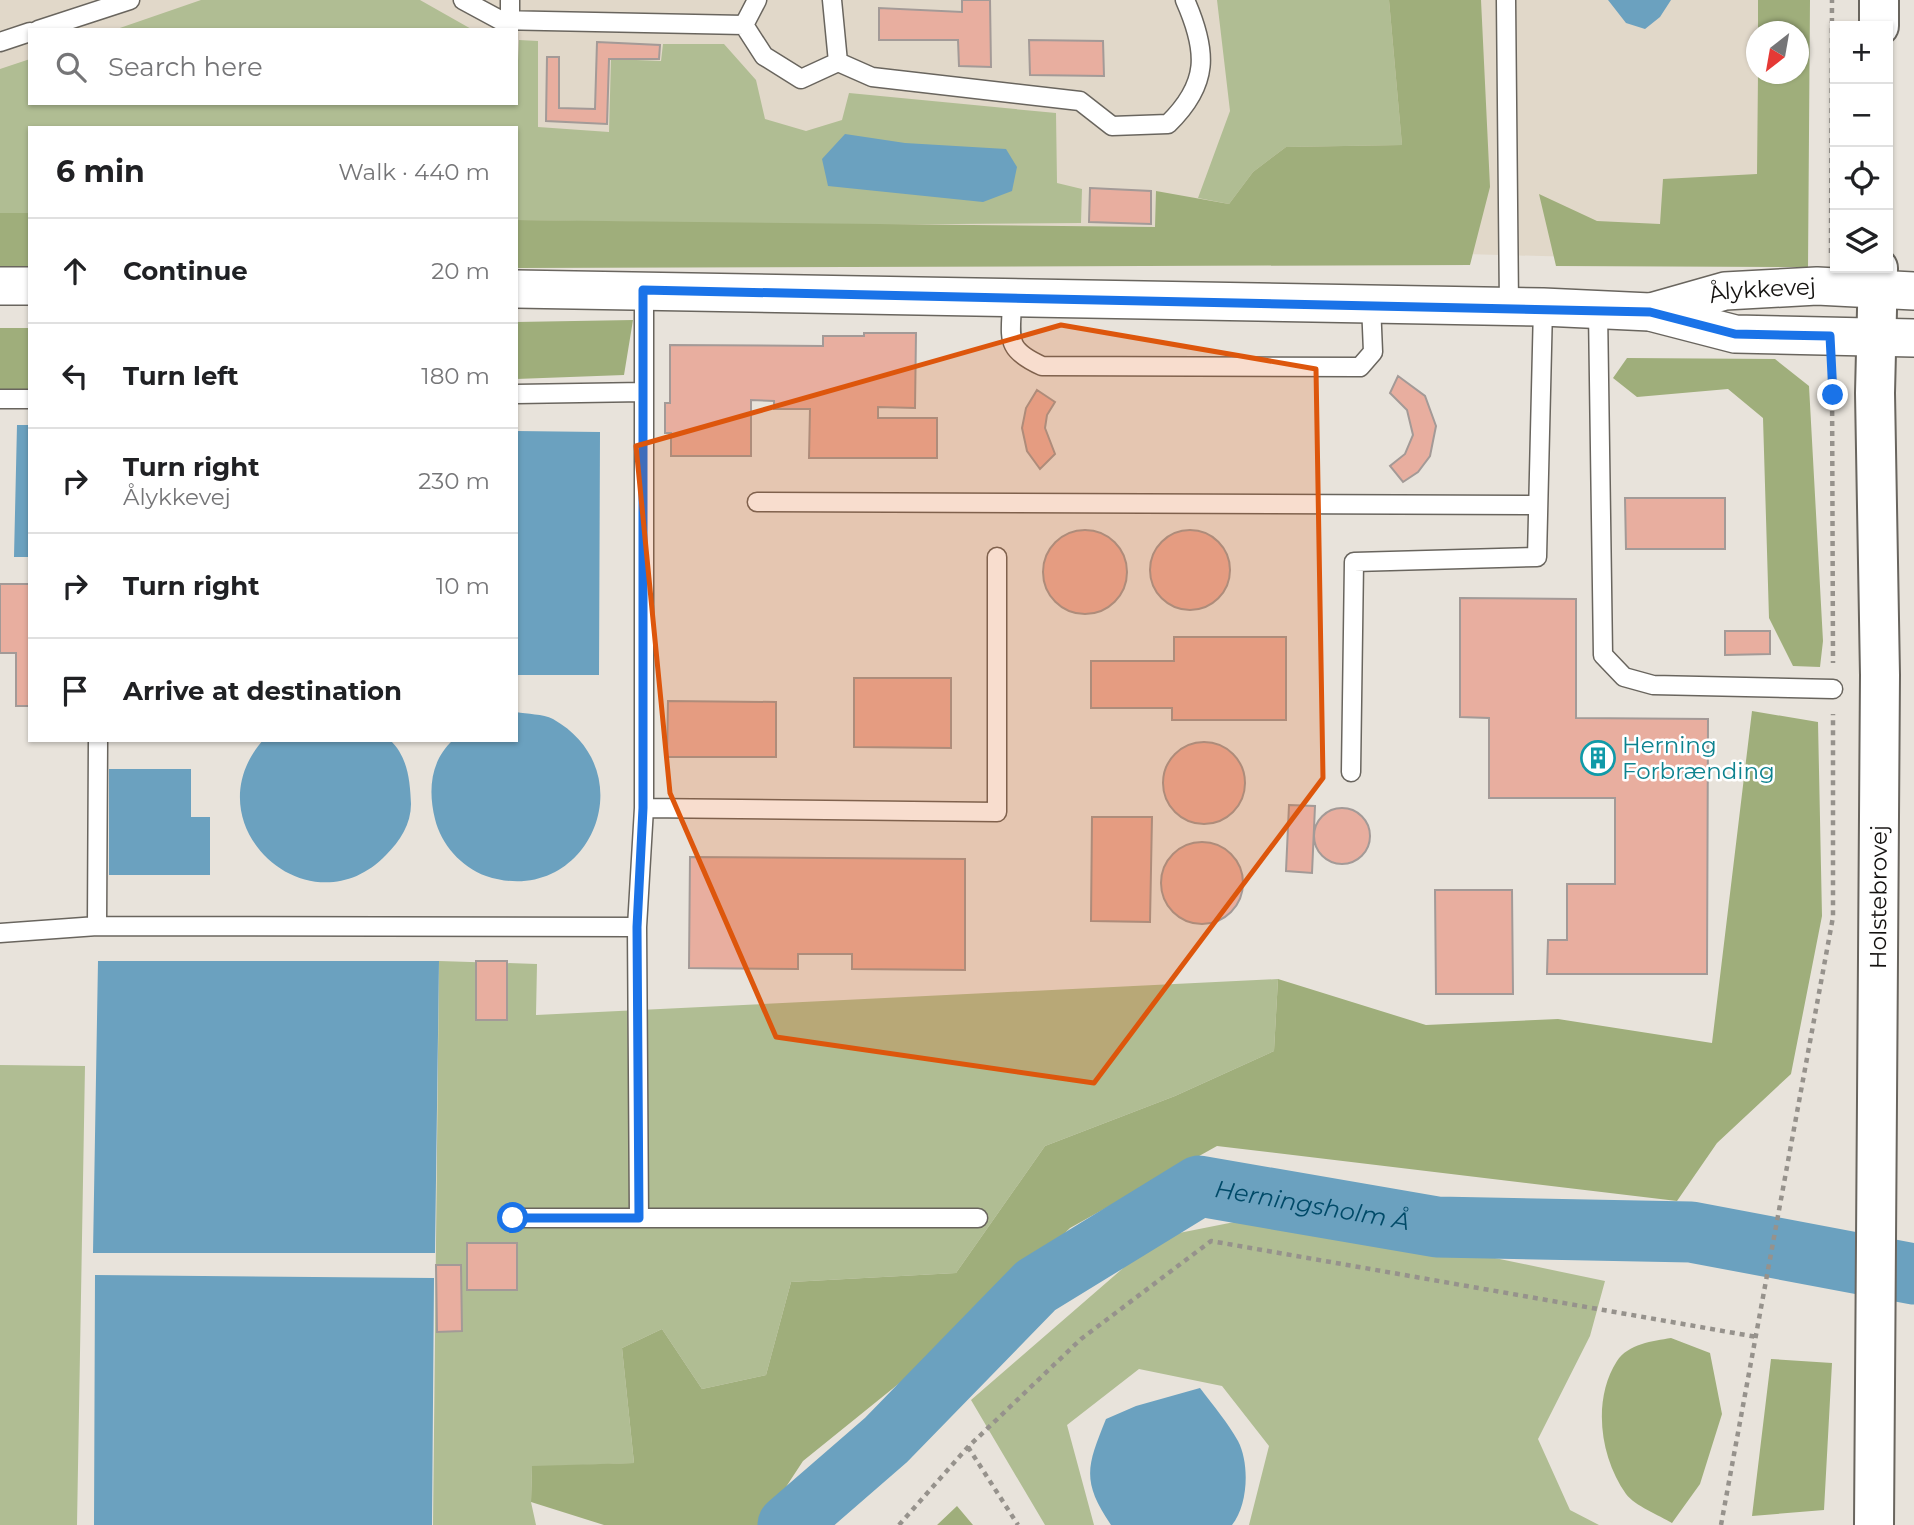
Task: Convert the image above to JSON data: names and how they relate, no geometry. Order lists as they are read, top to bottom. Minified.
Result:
{"streets":{"main road":["Holstebrovej"],"street":["Ålykkevej"]},"crossings":[["Ålykkevej","Holstebrovej"]],"water":["Herningsholm Å"],"places":{"building":["Herning Forbrænding"]},"north":"bottom left","page":{"map_buttons":["+","−"],"search":"Search here","heading":["6 min","Walk · 440 m"],"list":[["Continue","20 m"],["Turn left","180 m"],["Turn right","Ålykkevej","230 m"],["Turn right","10 m"],"Arrive at destination"]}}
